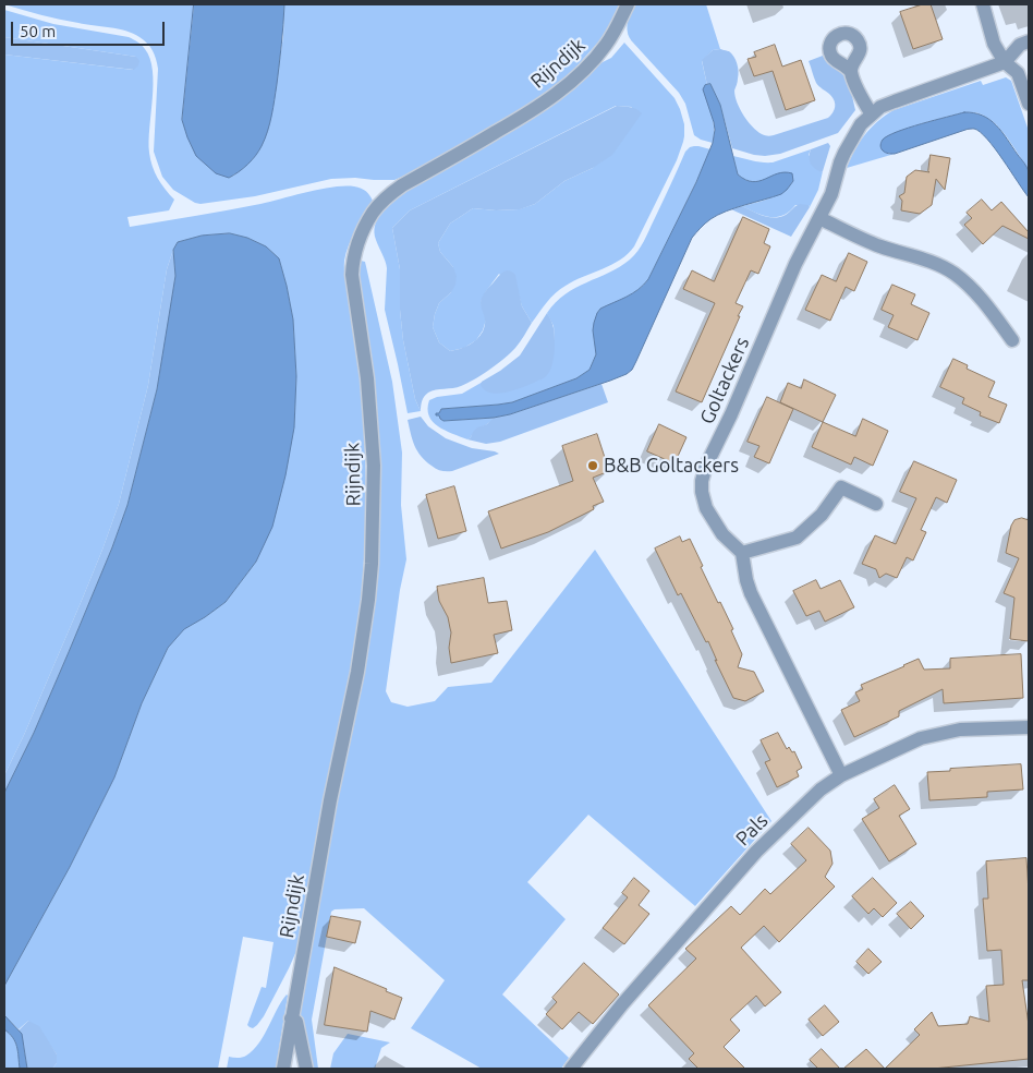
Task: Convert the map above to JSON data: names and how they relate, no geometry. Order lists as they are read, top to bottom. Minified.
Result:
{"streets":{"street":["Rijndijk","Goltackers","Pals"]},"places":["B&B Goltackers"],"scale_bar":"50 m"}
